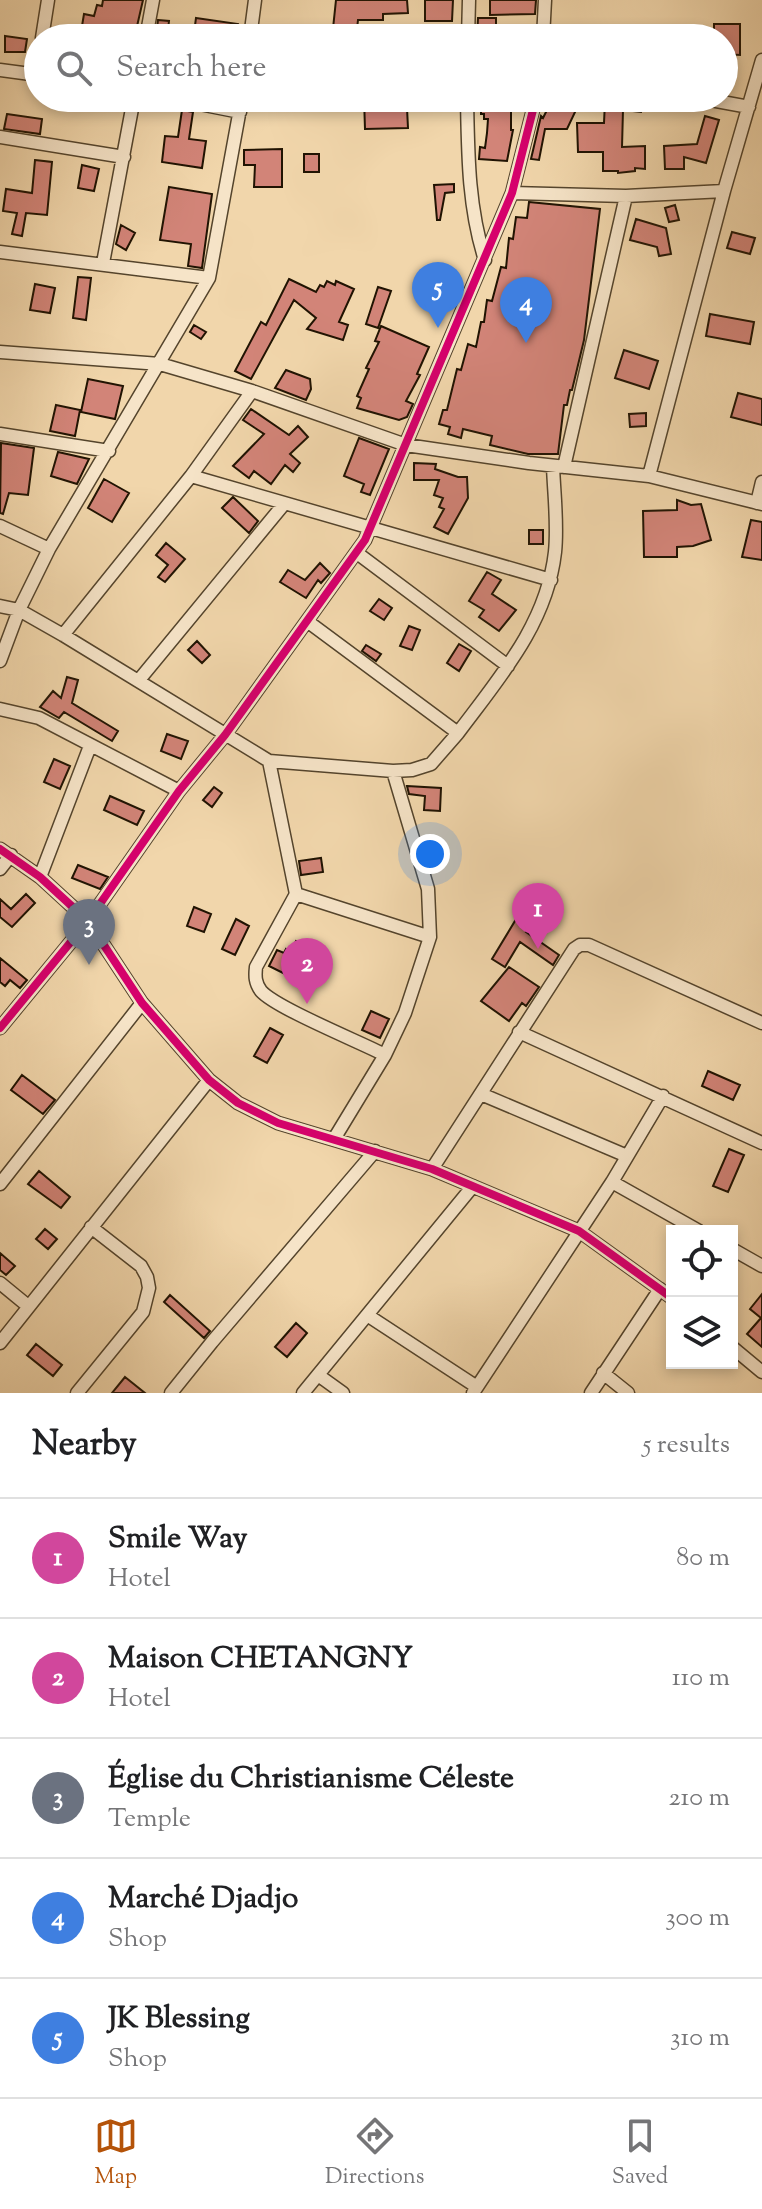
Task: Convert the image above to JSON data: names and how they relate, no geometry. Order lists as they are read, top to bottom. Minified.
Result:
{"page":{"search":"Search here","pins":["5","4","1","3","2"],"heading":["Nearby","5 results"],"list":[{"mark":"1","name":"Smile Way","note":"Hotel","value":"80 m"},{"mark":"2","name":"Maison CHETANGNY","note":"Hotel","value":"110 m"},{"mark":"3","name":"Église du Christianisme Céleste","note":"Temple","value":"210 m"},{"mark":"4","name":"Marché Djadjo","note":"Shop","value":"300 m"},{"mark":"5","name":"JK Blessing","note":"Shop","value":"310 m"}],"nav":["Map","Directions","Saved"]}}
